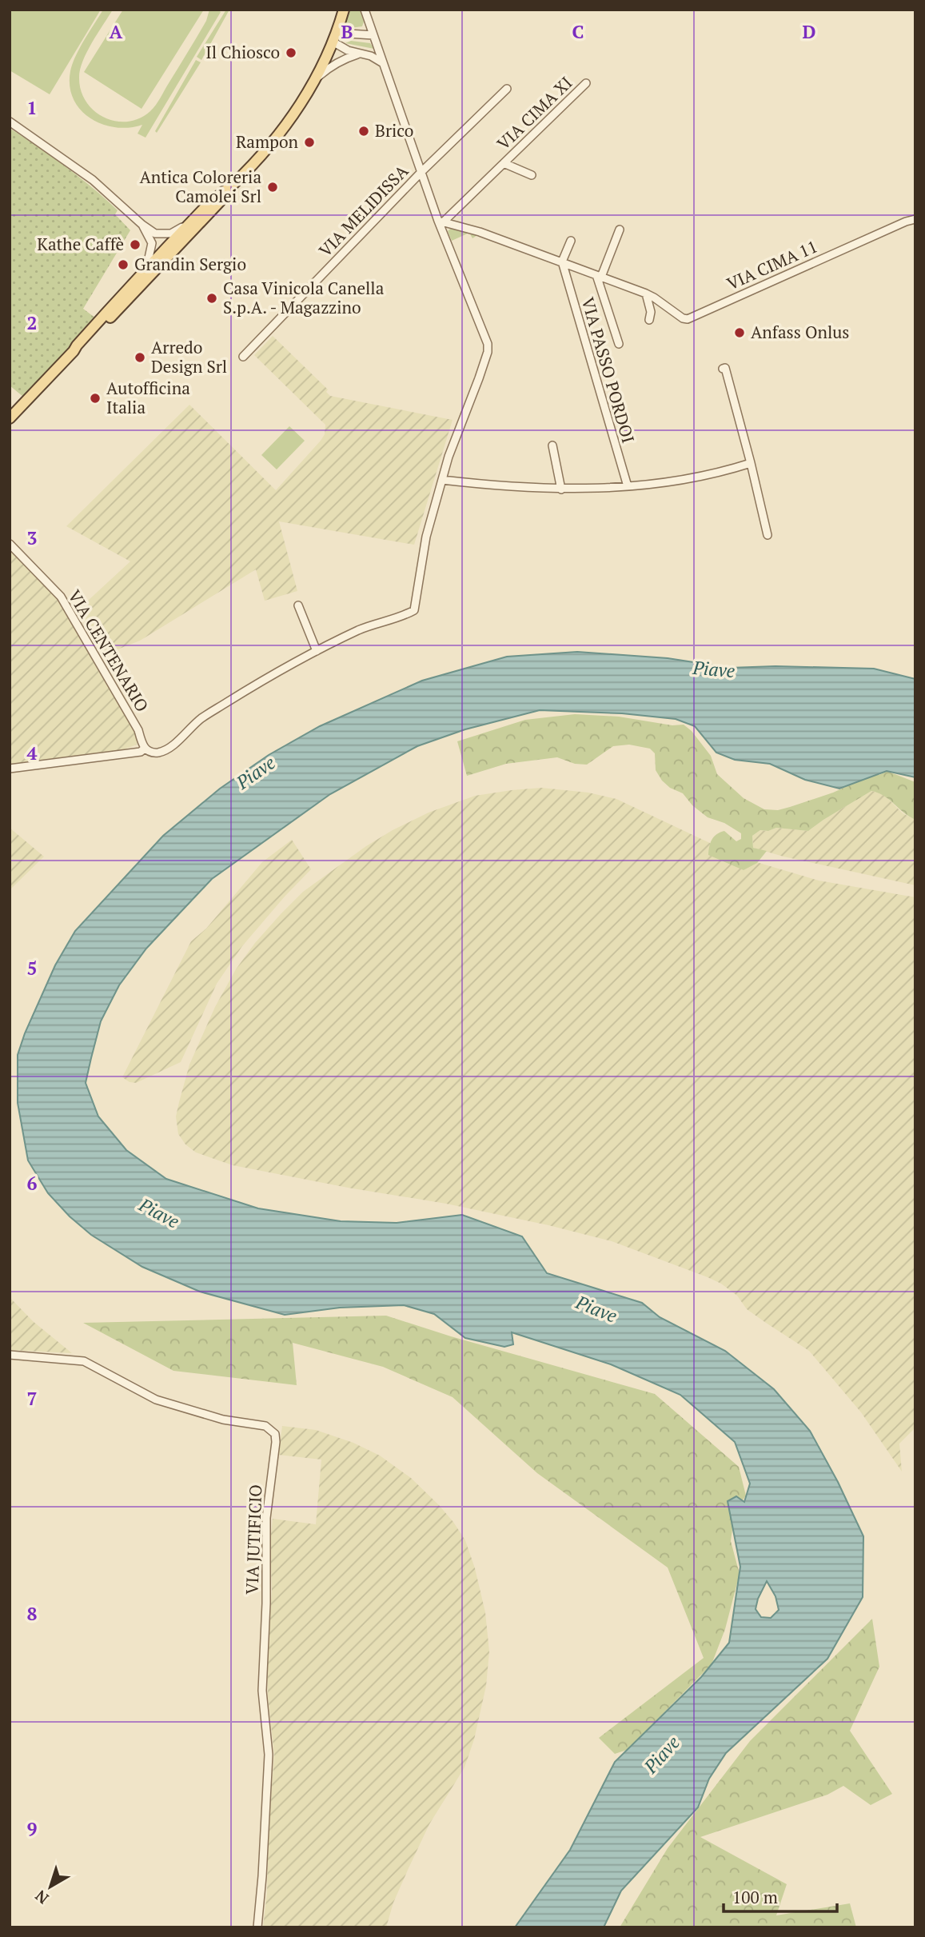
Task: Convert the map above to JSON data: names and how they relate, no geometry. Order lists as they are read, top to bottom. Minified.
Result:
{"streets":{"street":["VIA CIMA XI","VIA MELIDISSA","VIA CIMA 11","VIA PASSO PORDOI","VIA CENTENARIO","VIA JUTIFICIO"]},"crossings":[["VIA CIMA XI","VIA CIMA 11"],["VIA CIMA 11","VIA PASSO PORDOI"]],"water":["Piave"],"places":["Il Chiosco","Brico","Rampon","Antica Coloreria Camolei Srl","Kathe Caffè","Grandin Sergio","Casa Vinicola Canella S.p.A. - Magazzino","Anfass Onlus","Arredo Design Srl","Autofficina Italia"],"scale_bar":"100 m","north":"bottom left","grid":{"columns":["A","B","C","D"],"rows":["1","2","3","4","5","6","7","8","9"]}}
